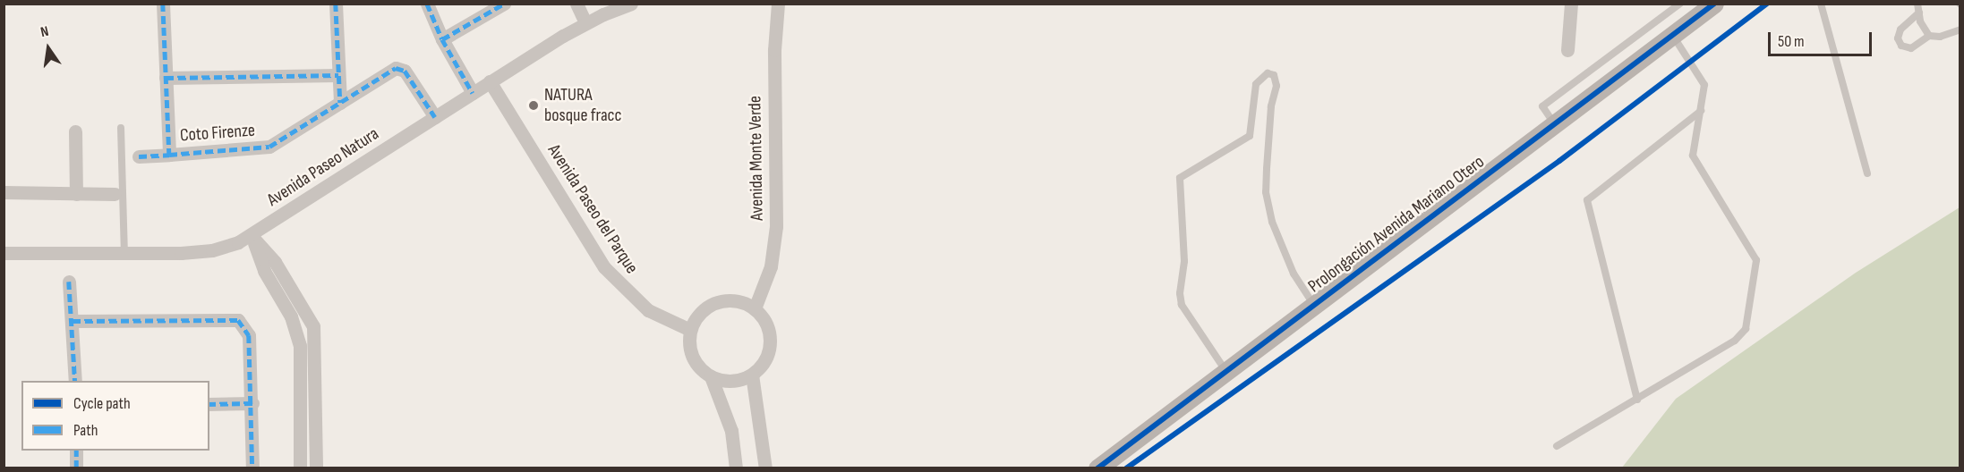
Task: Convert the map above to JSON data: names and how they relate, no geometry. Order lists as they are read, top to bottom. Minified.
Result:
{"streets":{"street":["Coto Firenze","Avenida Monte Verde","Avenida Paseo Natura","Avenida Paseo del Parque","Prolongación Avenida Mariano Otero"]},"crossings":[["Coto Firenze","Avenida Paseo Natura"],["Avenida Monte Verde","Avenida Paseo del Parque"],["Avenida Paseo Natura","Avenida Paseo del Parque"]],"places":["NATURA bosque fracc"],"legend":["Cycle path","Path"],"scale_bar":"50 m","north":"top"}
